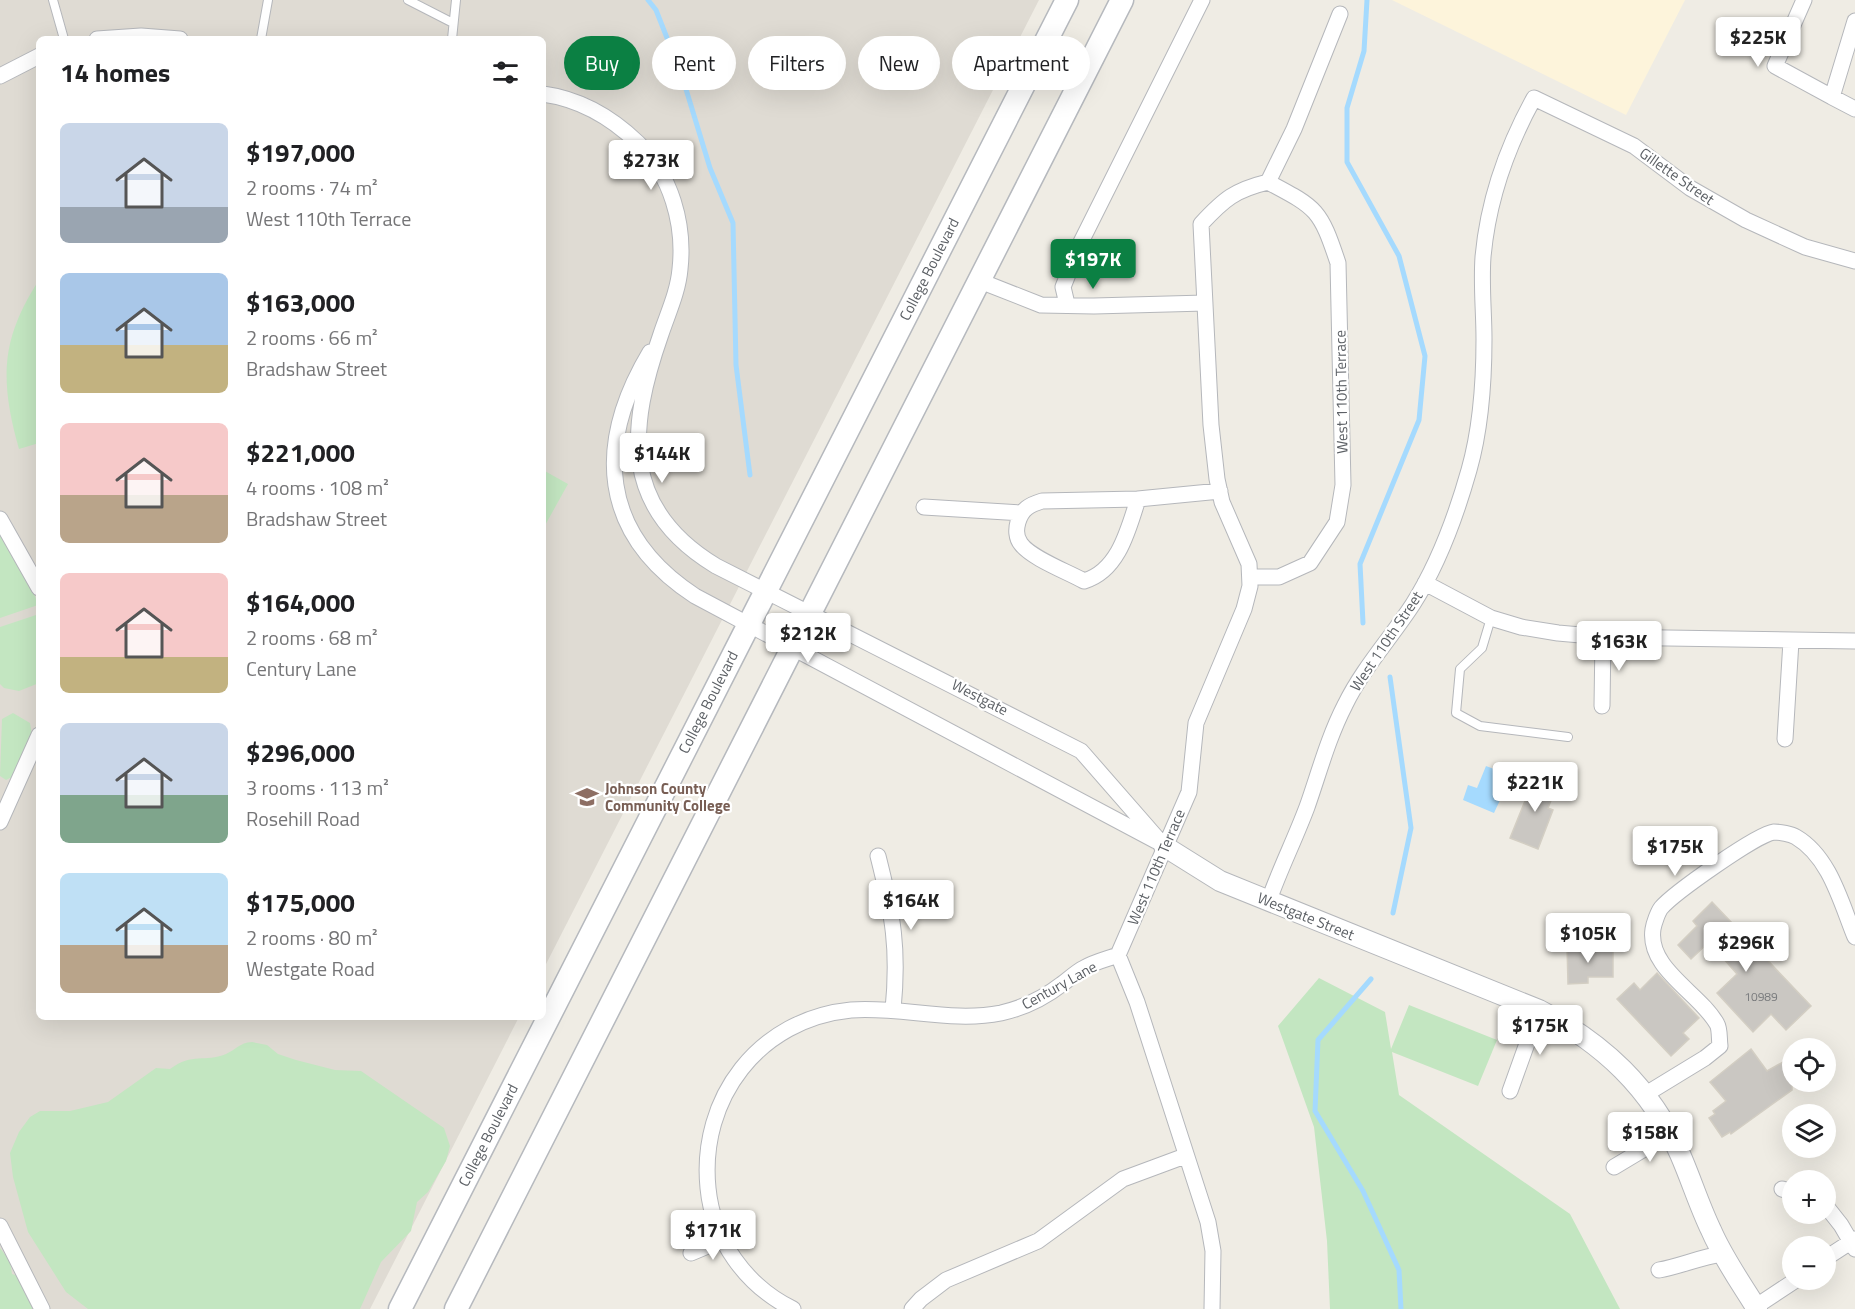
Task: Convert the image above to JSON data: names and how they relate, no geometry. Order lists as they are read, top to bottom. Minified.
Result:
{"streets":{"main road":["College Boulevard"],"street":["Gillette Street","West 110th Terrace","West 110th Street","Westgate","Westgate Street","Century Lane"]},"crossings":[["Gillette Street","West 110th Street"],["College Boulevard","Westgate"],["College Boulevard","Westgate Street"],["West 110th Terrace","Westgate"],["West 110th Terrace","Westgate Street"],["West 110th Terrace","Century Lane"],["West 110th Street","Westgate Street"],["Westgate","Westgate Street"]],"places":{"school or university":["Johnson County Community College"]},"house_numbers":["10989"],"page":{"price":["$225K","$273K","$197K","$144K","$212K","$163K","$221K","$175K","$164K","$105K","$296K","$175K","$158K","$171K"],"chip":["Buy","Rent","Filters","New","Apartment"],"heading":"14 homes","list":[{"name":"$197,000","note":"2 rooms · 74 m² · West 110th Terrace"},{"name":"$163,000","note":"2 rooms · 66 m² · Bradshaw Street"},{"name":"$221,000","note":"4 rooms · 108 m² · Bradshaw Street"},{"name":"$164,000","note":"2 rooms · 68 m² · Century Lane"},{"name":"$296,000","note":"3 rooms · 113 m² · Rosehill Road"},{"name":"$175,000","note":"2 rooms · 80 m² · Westgate Road"}],"map_buttons":["+","−"]}}
